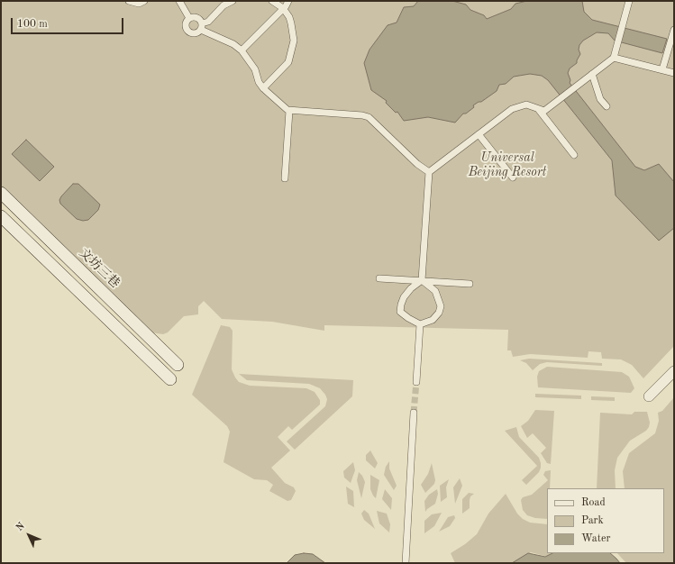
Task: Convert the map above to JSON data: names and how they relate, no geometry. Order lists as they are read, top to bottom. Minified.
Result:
{"streets":{"main road":["文坊三巷"]},"parks":["Universal Beijing Resort"],"legend":["Road","Park","Water"],"scale_bar":"100 m","north":"top left"}
